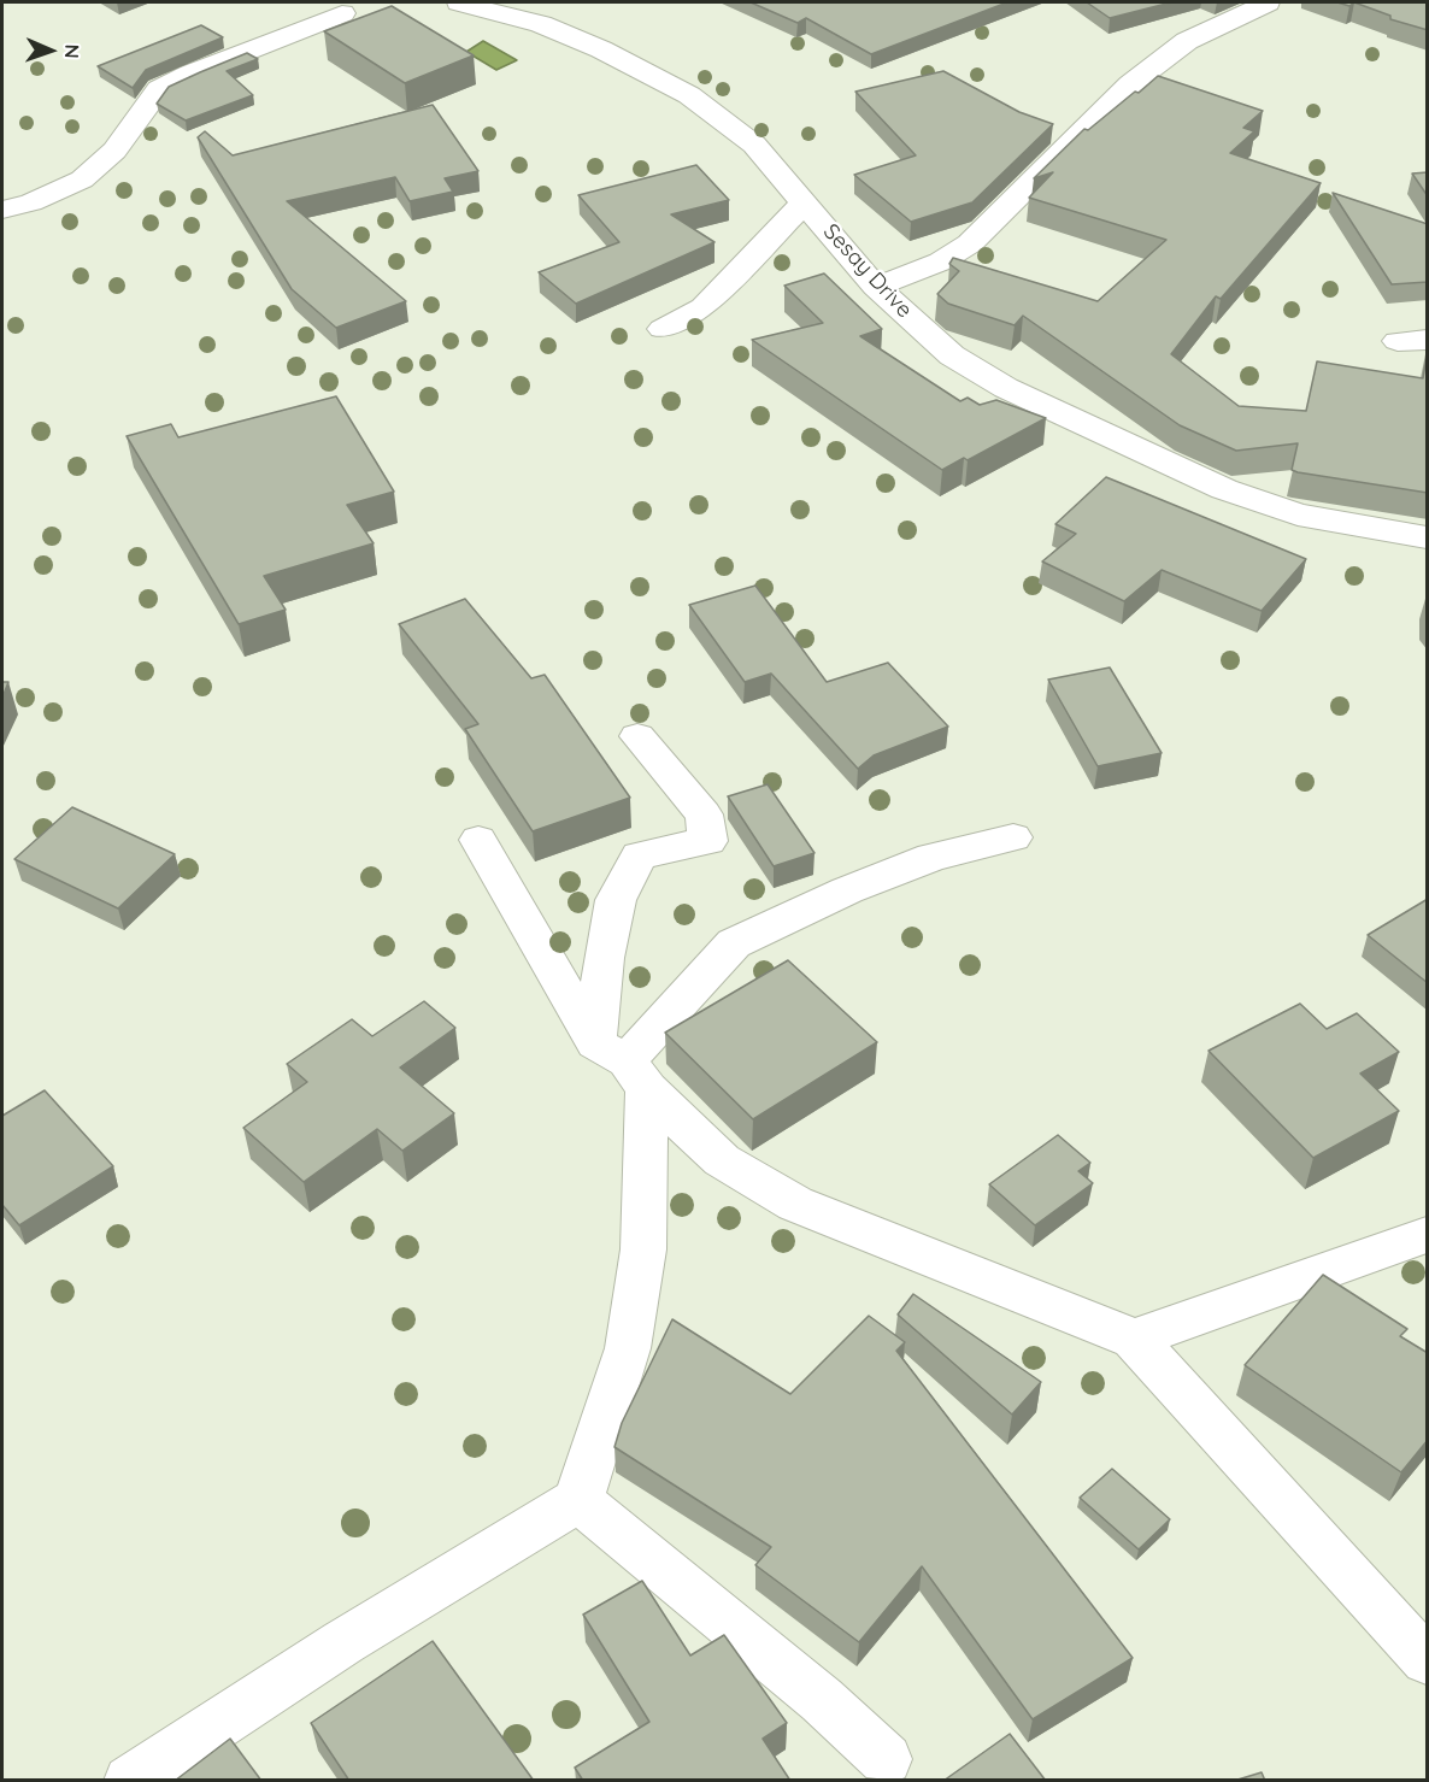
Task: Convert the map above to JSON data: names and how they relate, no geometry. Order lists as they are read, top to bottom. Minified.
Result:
{"streets":{"street":["Sesay Drive"]},"north":"right"}
